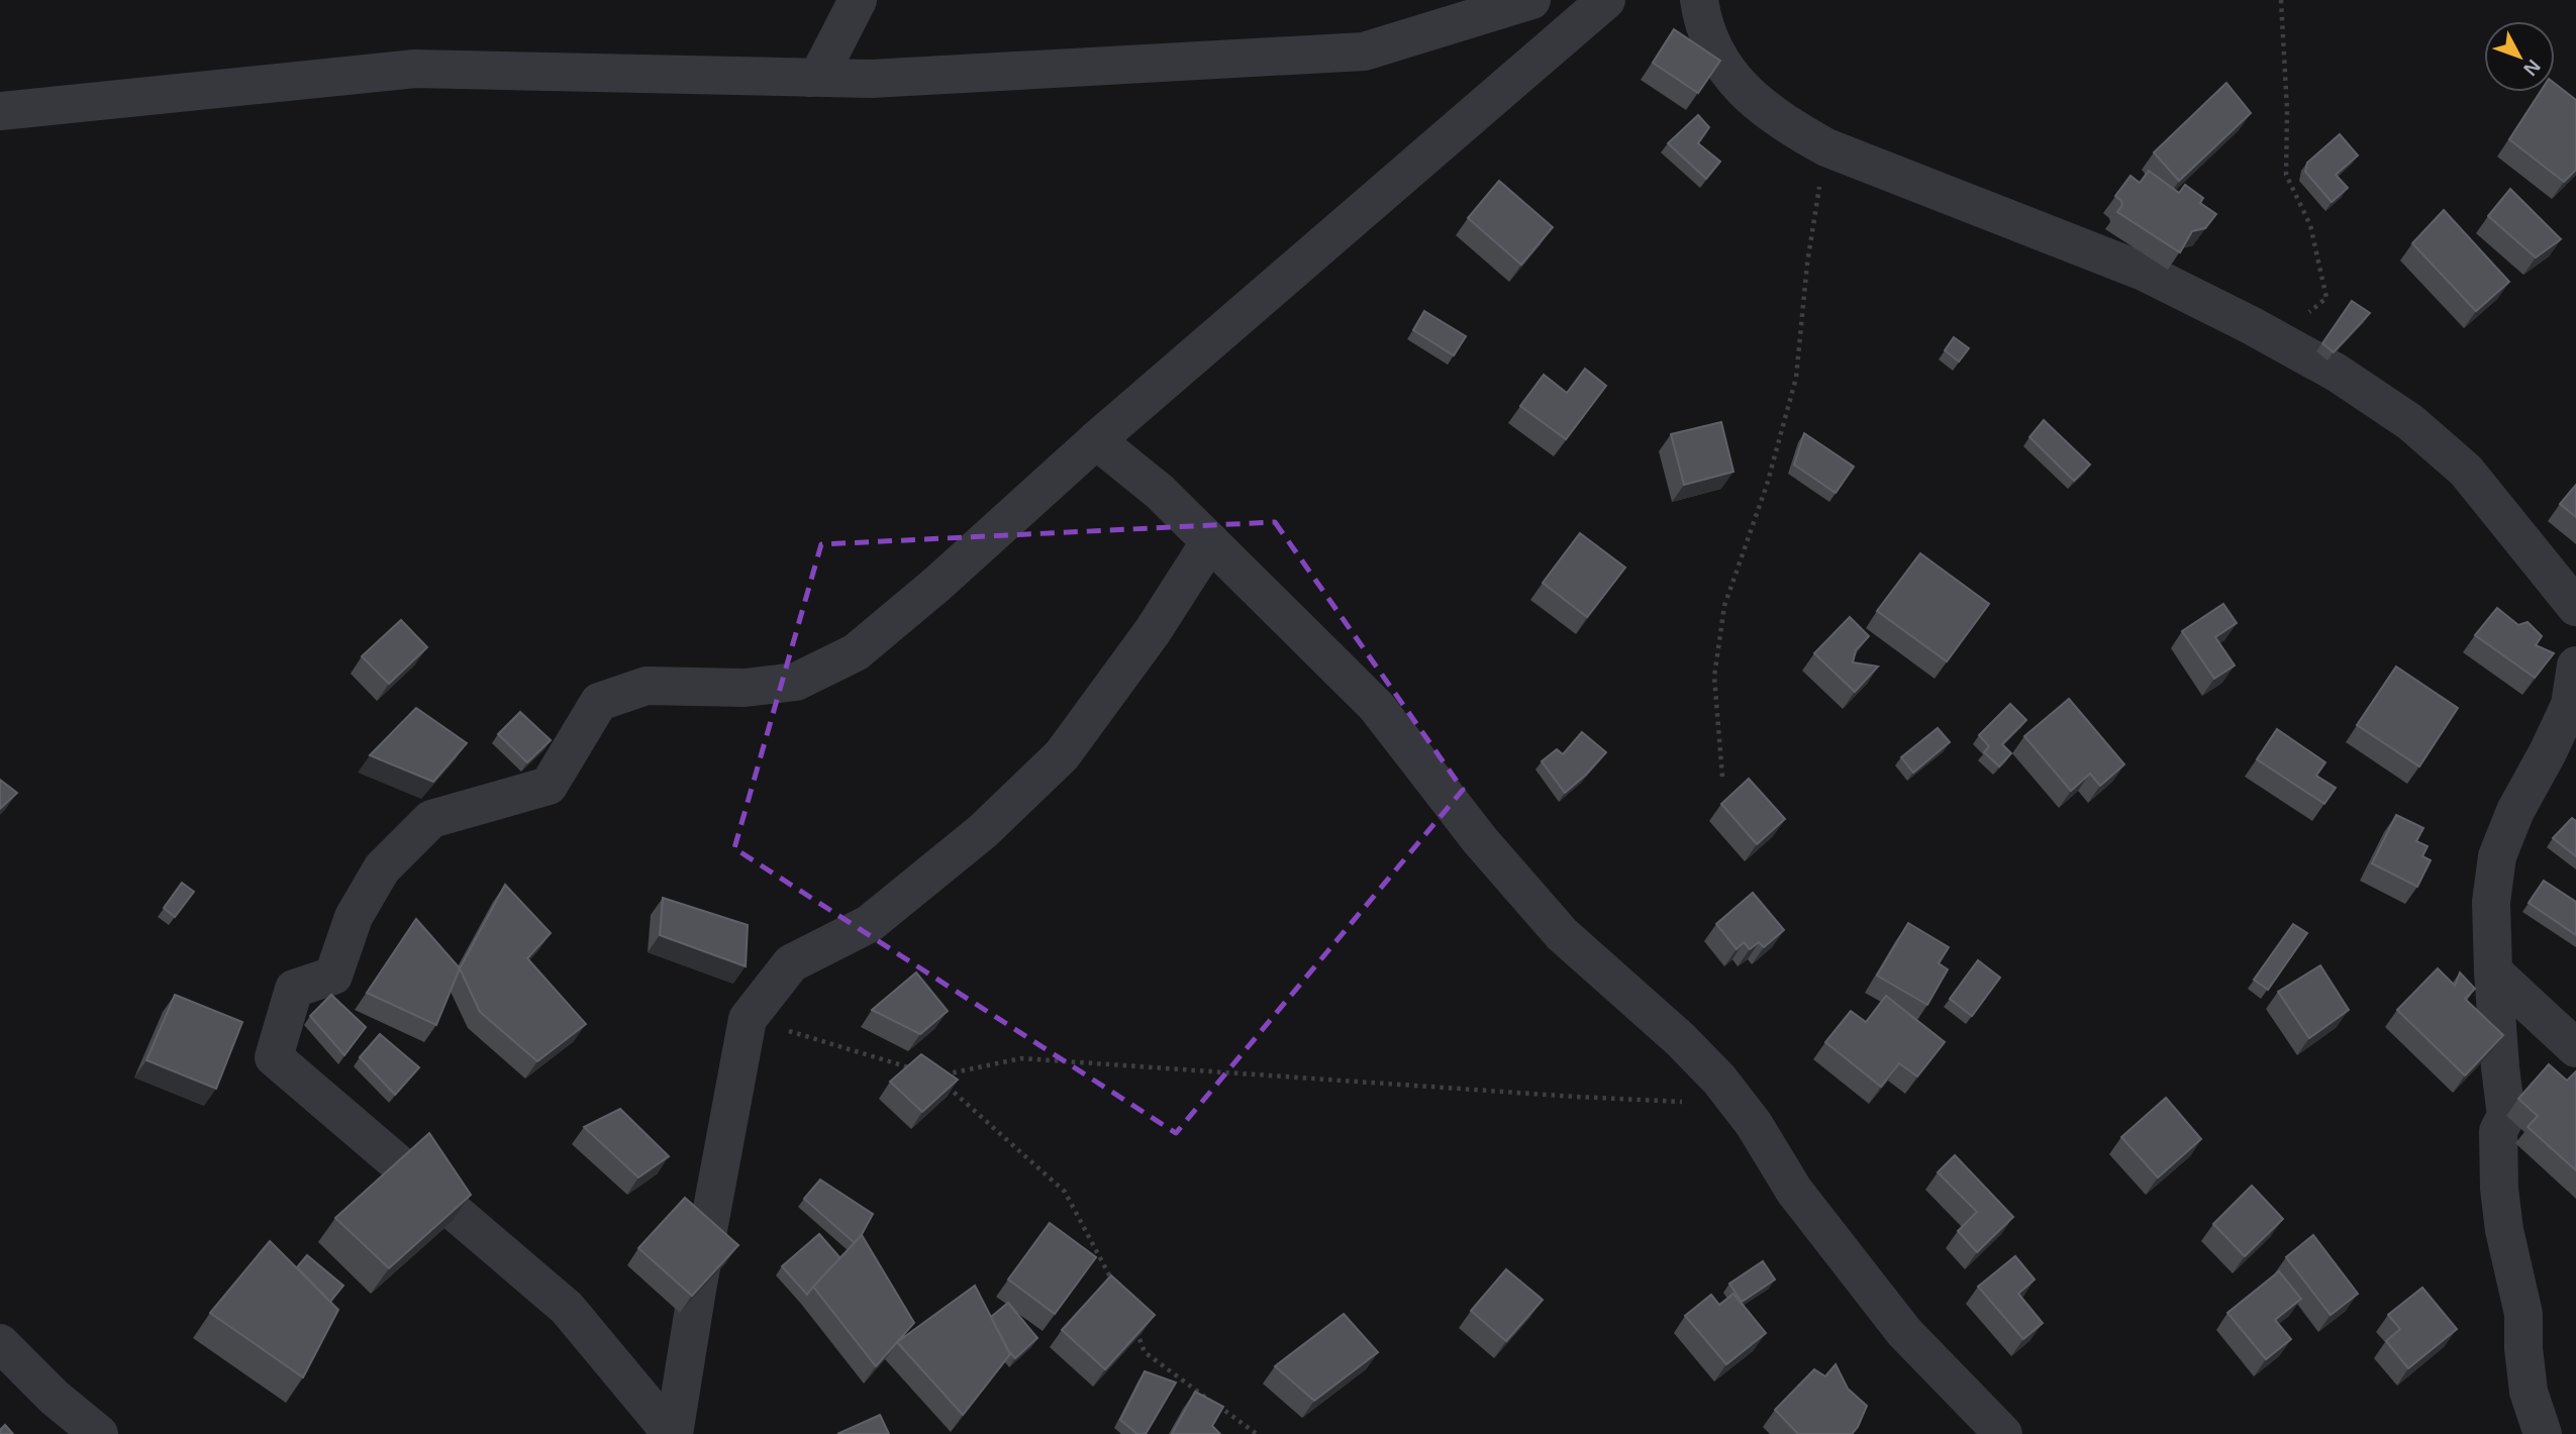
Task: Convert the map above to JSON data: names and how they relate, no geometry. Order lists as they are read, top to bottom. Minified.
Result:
{"north":"bottom right"}
